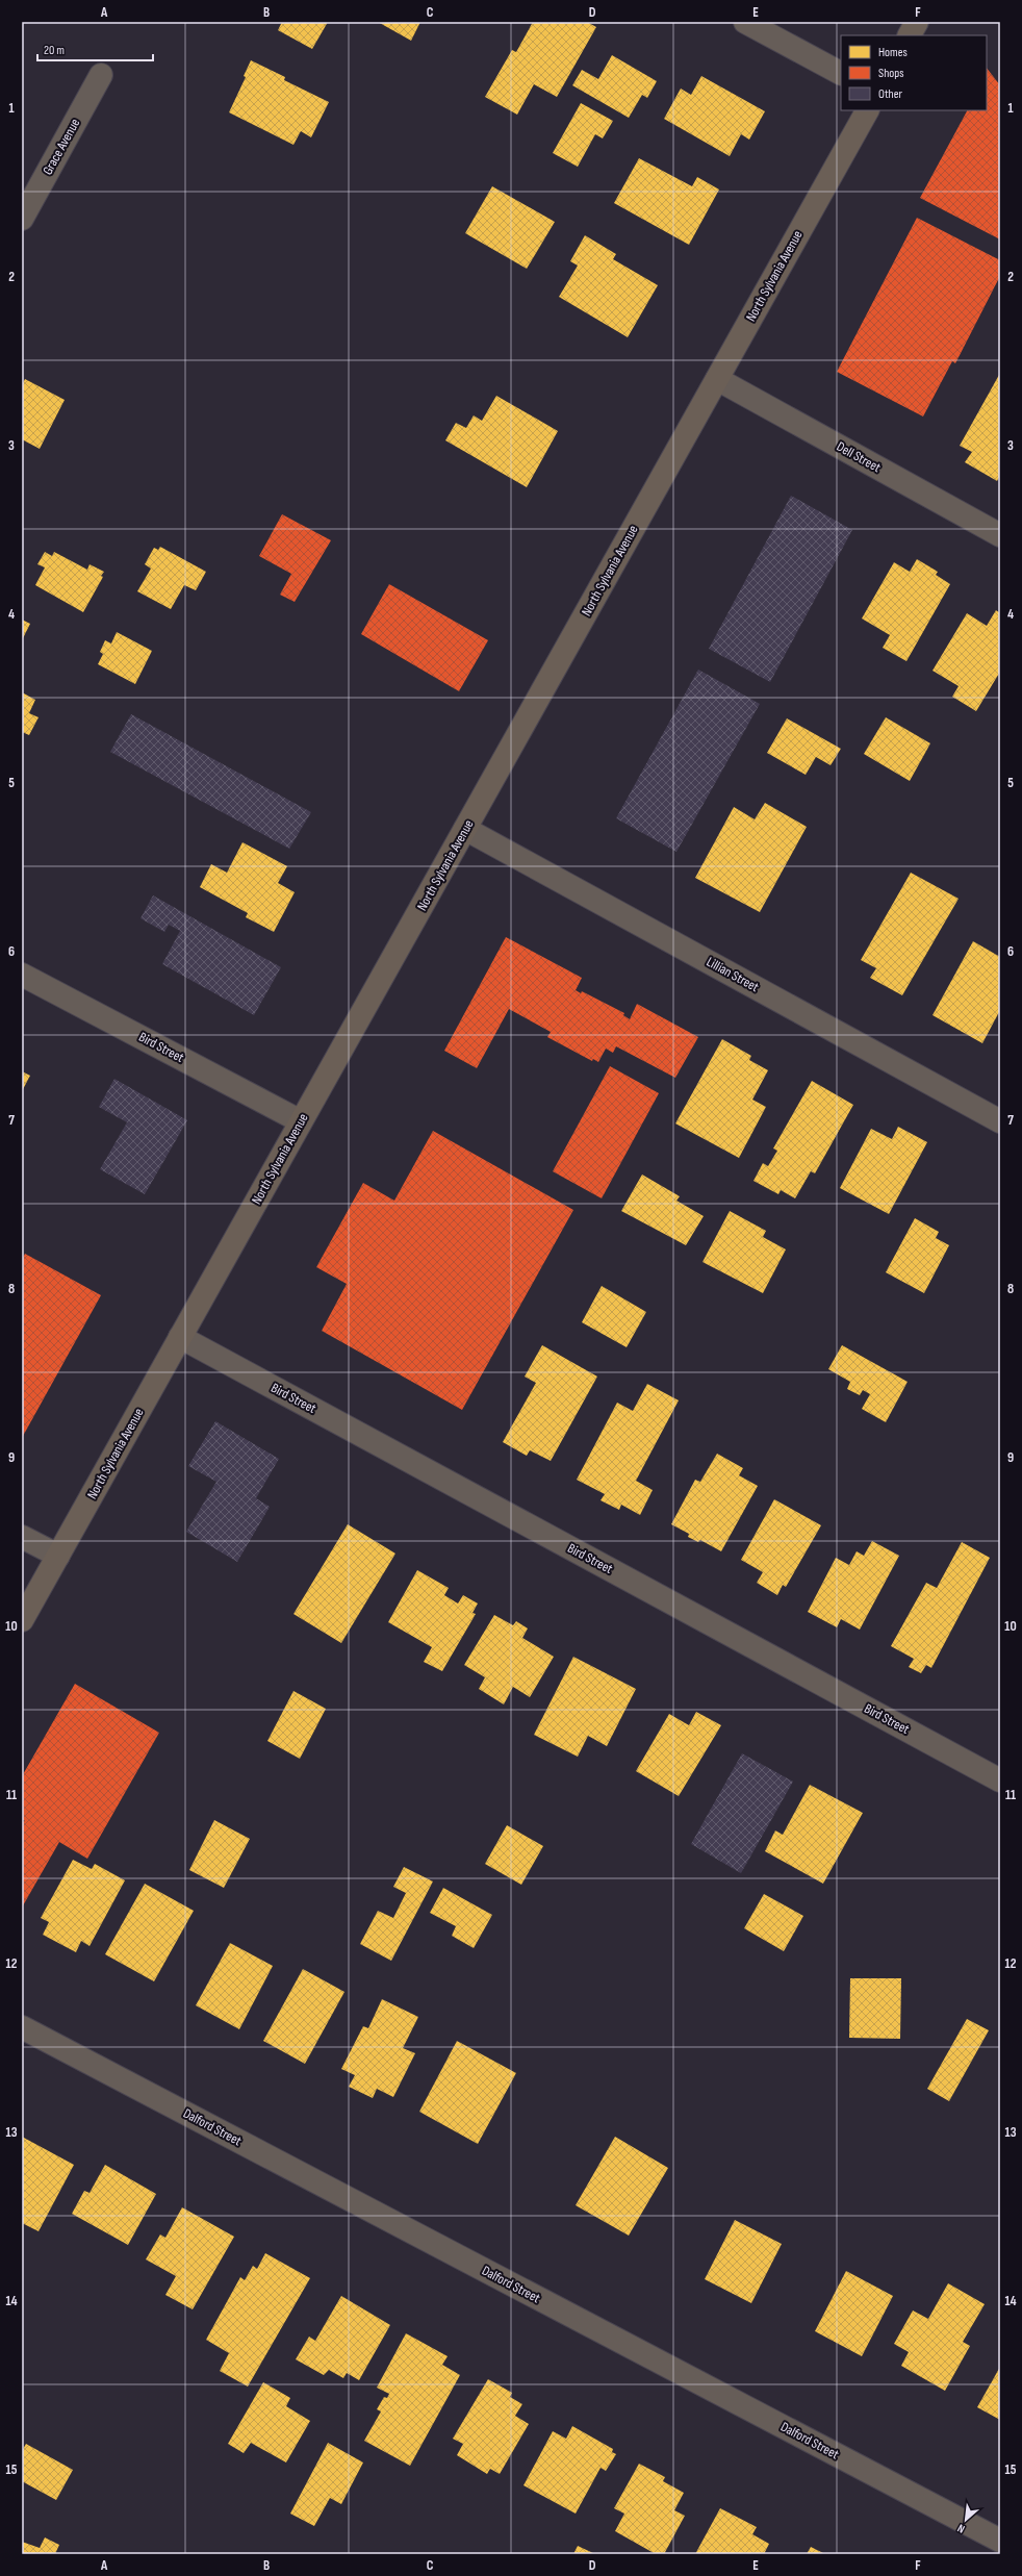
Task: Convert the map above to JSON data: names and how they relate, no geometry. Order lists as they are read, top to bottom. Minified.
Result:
{"streets":{"main road":["North Sylvania Avenue"],"street":["Grace Avenue","Dell Street","Lillian Street","Bird Street","Dalford Street"]},"crossings":[["North Sylvania Avenue","Dell Street"],["North Sylvania Avenue","Lillian Street"],["North Sylvania Avenue","Bird Street"]],"legend":["Homes","Shops","Other"],"scale_bar":"20 m","north":"bottom left","grid":{"columns":["A","B","C","D","E","F"],"rows":["1","2","3","4","5","6","7","8","9","10","11","12","13","14","15"]}}
